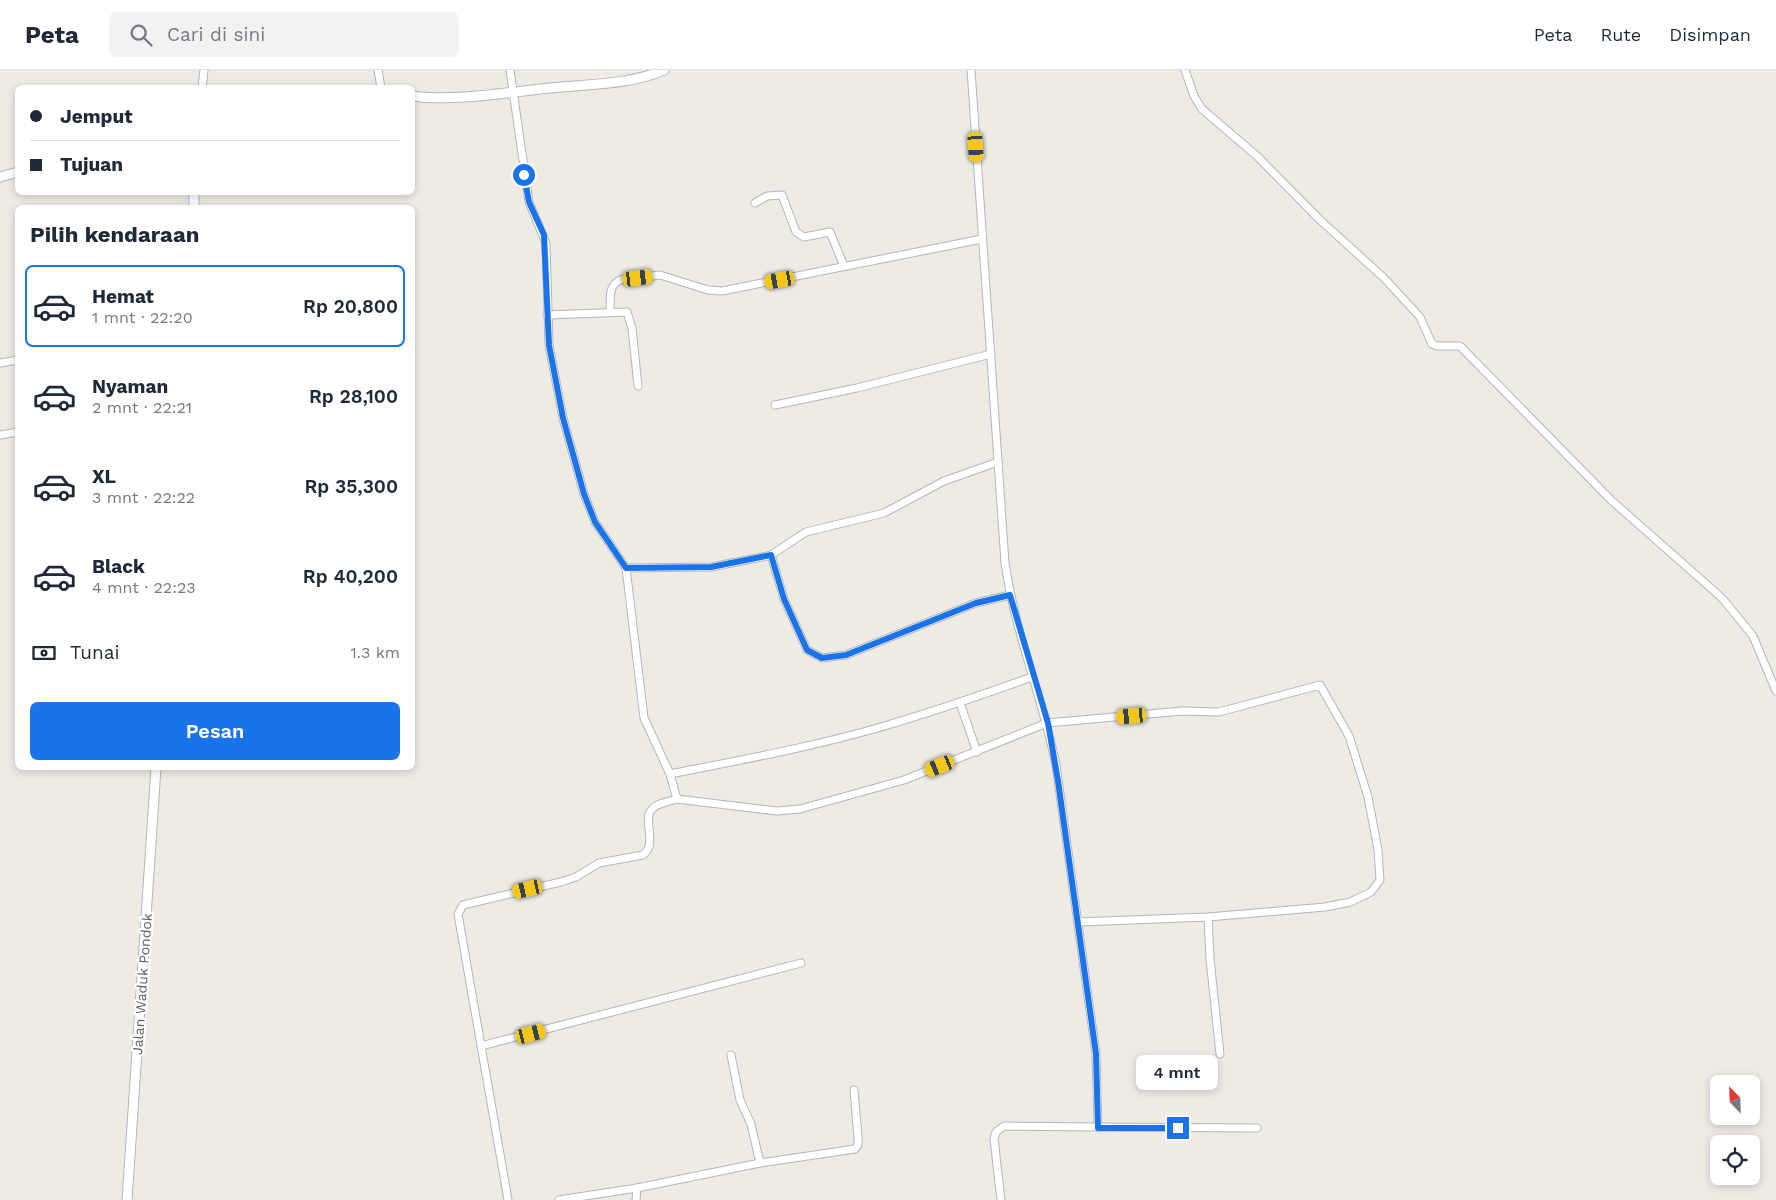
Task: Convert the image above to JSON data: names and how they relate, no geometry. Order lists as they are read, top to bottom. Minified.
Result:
{"streets":{"street":["Jalan Waduk Pondok"]},"north":"top left","page":{"header":"Peta","search":"Cari di sini","nav":["Peta","Rute","Disimpan"],"banner":["Jemput","Tujuan"],"heading":"Pilih kendaraan","list":[{"name":"Hemat","note":"1 mnt · 22:20","value":"Rp 20,800"},{"name":"Nyaman","note":"2 mnt · 22:21","value":"Rp 28,100"},{"name":"XL","note":"3 mnt · 22:22","value":"Rp 35,300"},{"name":"Black","note":"4 mnt · 22:23","value":"Rp 40,200"}],"pay":["Tunai","1.3 km"],"buttons":"Pesan","bubble":"4 mnt"}}
